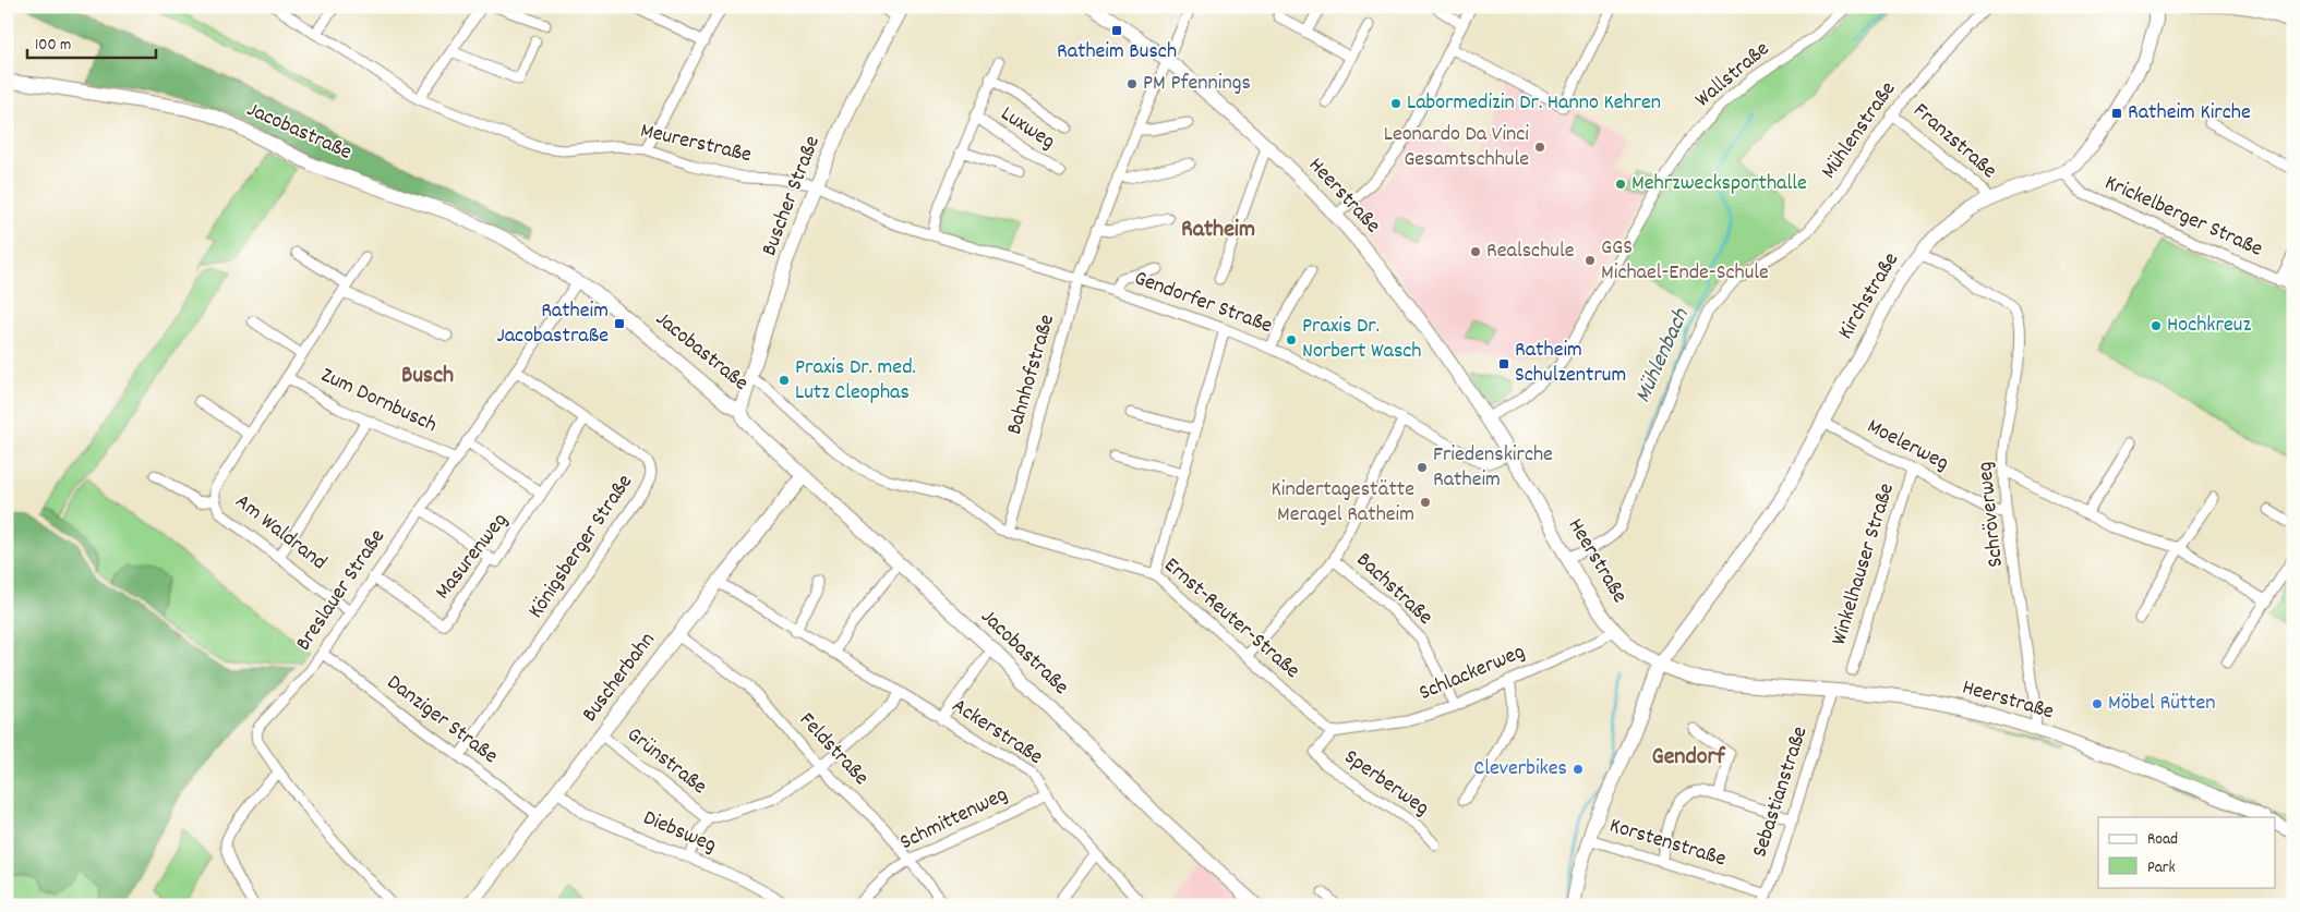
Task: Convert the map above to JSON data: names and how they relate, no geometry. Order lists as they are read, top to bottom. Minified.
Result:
{"streets":{"main road":["Jacobastraße","Buscher Straße","Heerstraße","Kirchstraße","Buscherbahn"],"street":["Wallstraße","Luxweg","Mühlenstraße","Franzstraße","Meurerstraße","Krickelberger Straße","Gendorfer Straße","Bahnhofstraße","Zum Dornbusch","Moelerweg","Schröverweg","Am Waldrand","Königsberger Straße","Masurenweg","Winkelhauser Straße","Bachstraße","Breslauer Straße","Ernst-Reuter-Straße","Schlackerweg","Danziger Straße","Ackerstraße","Feldstraße","Grünstraße","Sperberweg","Sebastianstraße","Schmittenweg","Diebsweg","Korstenstraße"]},"crossings":[["Wallstraße","Heerstraße"],["Luxweg","Meurerstraße"],["Mühlenstraße","Franzstraße"],["Mühlenstraße","Heerstraße"],["Jacobastraße","Buscher Straße"],["Jacobastraße","Breslauer Straße"],["Jacobastraße","Buscherbahn"],["Franzstraße","Kirchstraße"],["Meurerstraße","Buscher Straße"],["Meurerstraße","Gendorfer Straße"],["Meurerstraße","Bahnhofstraße"],["Buscher Straße","Ernst-Reuter-Straße"],["Heerstraße","Kirchstraße"],["Heerstraße","Gendorfer Straße"],["Heerstraße","Bahnhofstraße"],["Heerstraße","Schröverweg"],["Heerstraße","Schlackerweg"],["Heerstraße","Sebastianstraße"],["Krickelberger Straße","Kirchstraße"],["Kirchstraße","Moelerweg"],["Kirchstraße","Schröverweg"],["Kirchstraße","Korstenstraße"],["Gendorfer Straße","Bahnhofstraße"],["Bahnhofstraße","Ernst-Reuter-Straße"],["Zum Dornbusch","Am Waldrand"],["Zum Dornbusch","Breslauer Straße"],["Moelerweg","Schröverweg"],["Moelerweg","Winkelhauser Straße"],["Am Waldrand","Breslauer Straße"],["Königsberger Straße","Masurenweg"],["Königsberger Straße","Breslauer Straße"],["Königsberger Straße","Danziger Straße"],["Masurenweg","Breslauer Straße"],["Bachstraße","Schlackerweg"],["Breslauer Straße","Danziger Straße"],["Ernst-Reuter-Straße","Schlackerweg"],["Ernst-Reuter-Straße","Sperberweg"],["Schlackerweg","Sperberweg"],["Buscherbahn","Danziger Straße"],["Buscherbahn","Ackerstraße"],["Buscherbahn","Feldstraße"],["Buscherbahn","Grünstraße"],["Buscherbahn","Diebsweg"],["Ackerstraße","Schmittenweg"],["Feldstraße","Schmittenweg"],["Sebastianstraße","Korstenstraße"]],"districts":["Ratheim","Busch","Gendorf"],"water":["Mühlenbach"],"places":{"transit":["Ratheim Busch","Ratheim Kirche","Ratheim Jacobastraße","Ratheim Schulzentrum"],"other":["PM Pfennings","Labormedizin Dr. Hanno Kehren","Leonardo Da Vinci Gesamtschhule","Mehrzwecksporthalle","Realschule","GGS Michael-Ende-Schule","Hochkreuz","Praxis Dr. Norbert Wasch","Praxis Dr. med. Lutz Cleophas","Friedenskirche Ratheim","Kindertagestätte Meragel Ratheim","Möbel Rütten","Cleverbikes"]},"legend":["Road","Park"],"scale_bar":"100 m"}
